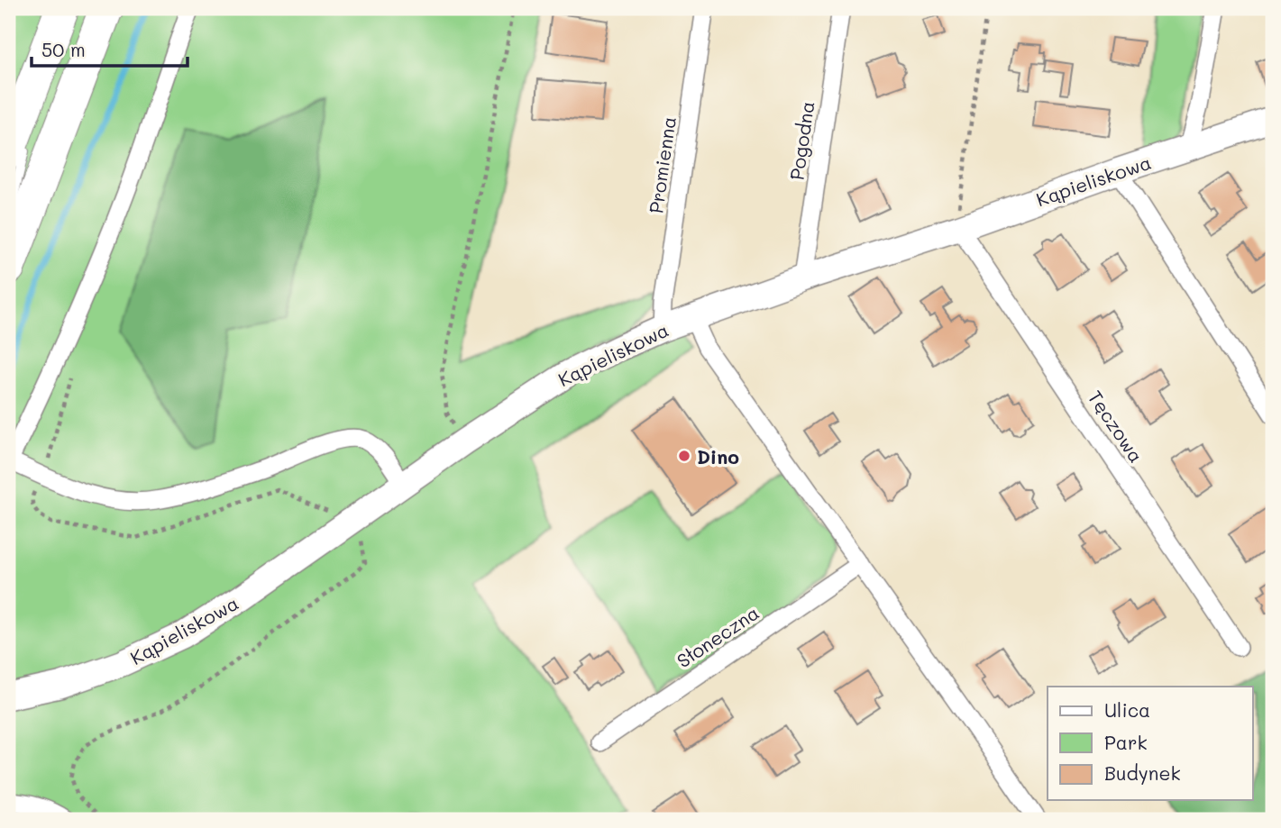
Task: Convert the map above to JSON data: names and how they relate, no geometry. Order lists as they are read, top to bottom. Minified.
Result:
{"streets":{"street":["Pogodna","Promienna","Kąpieliskowa","Tęczowa","Słoneczna"]},"crossings":[["Pogodna","Kąpieliskowa"],["Promienna","Kąpieliskowa"],["Kąpieliskowa","Tęczowa"]],"places":["Dino"],"legend":["Ulica","Park","Budynek"],"scale_bar":"50 m"}
